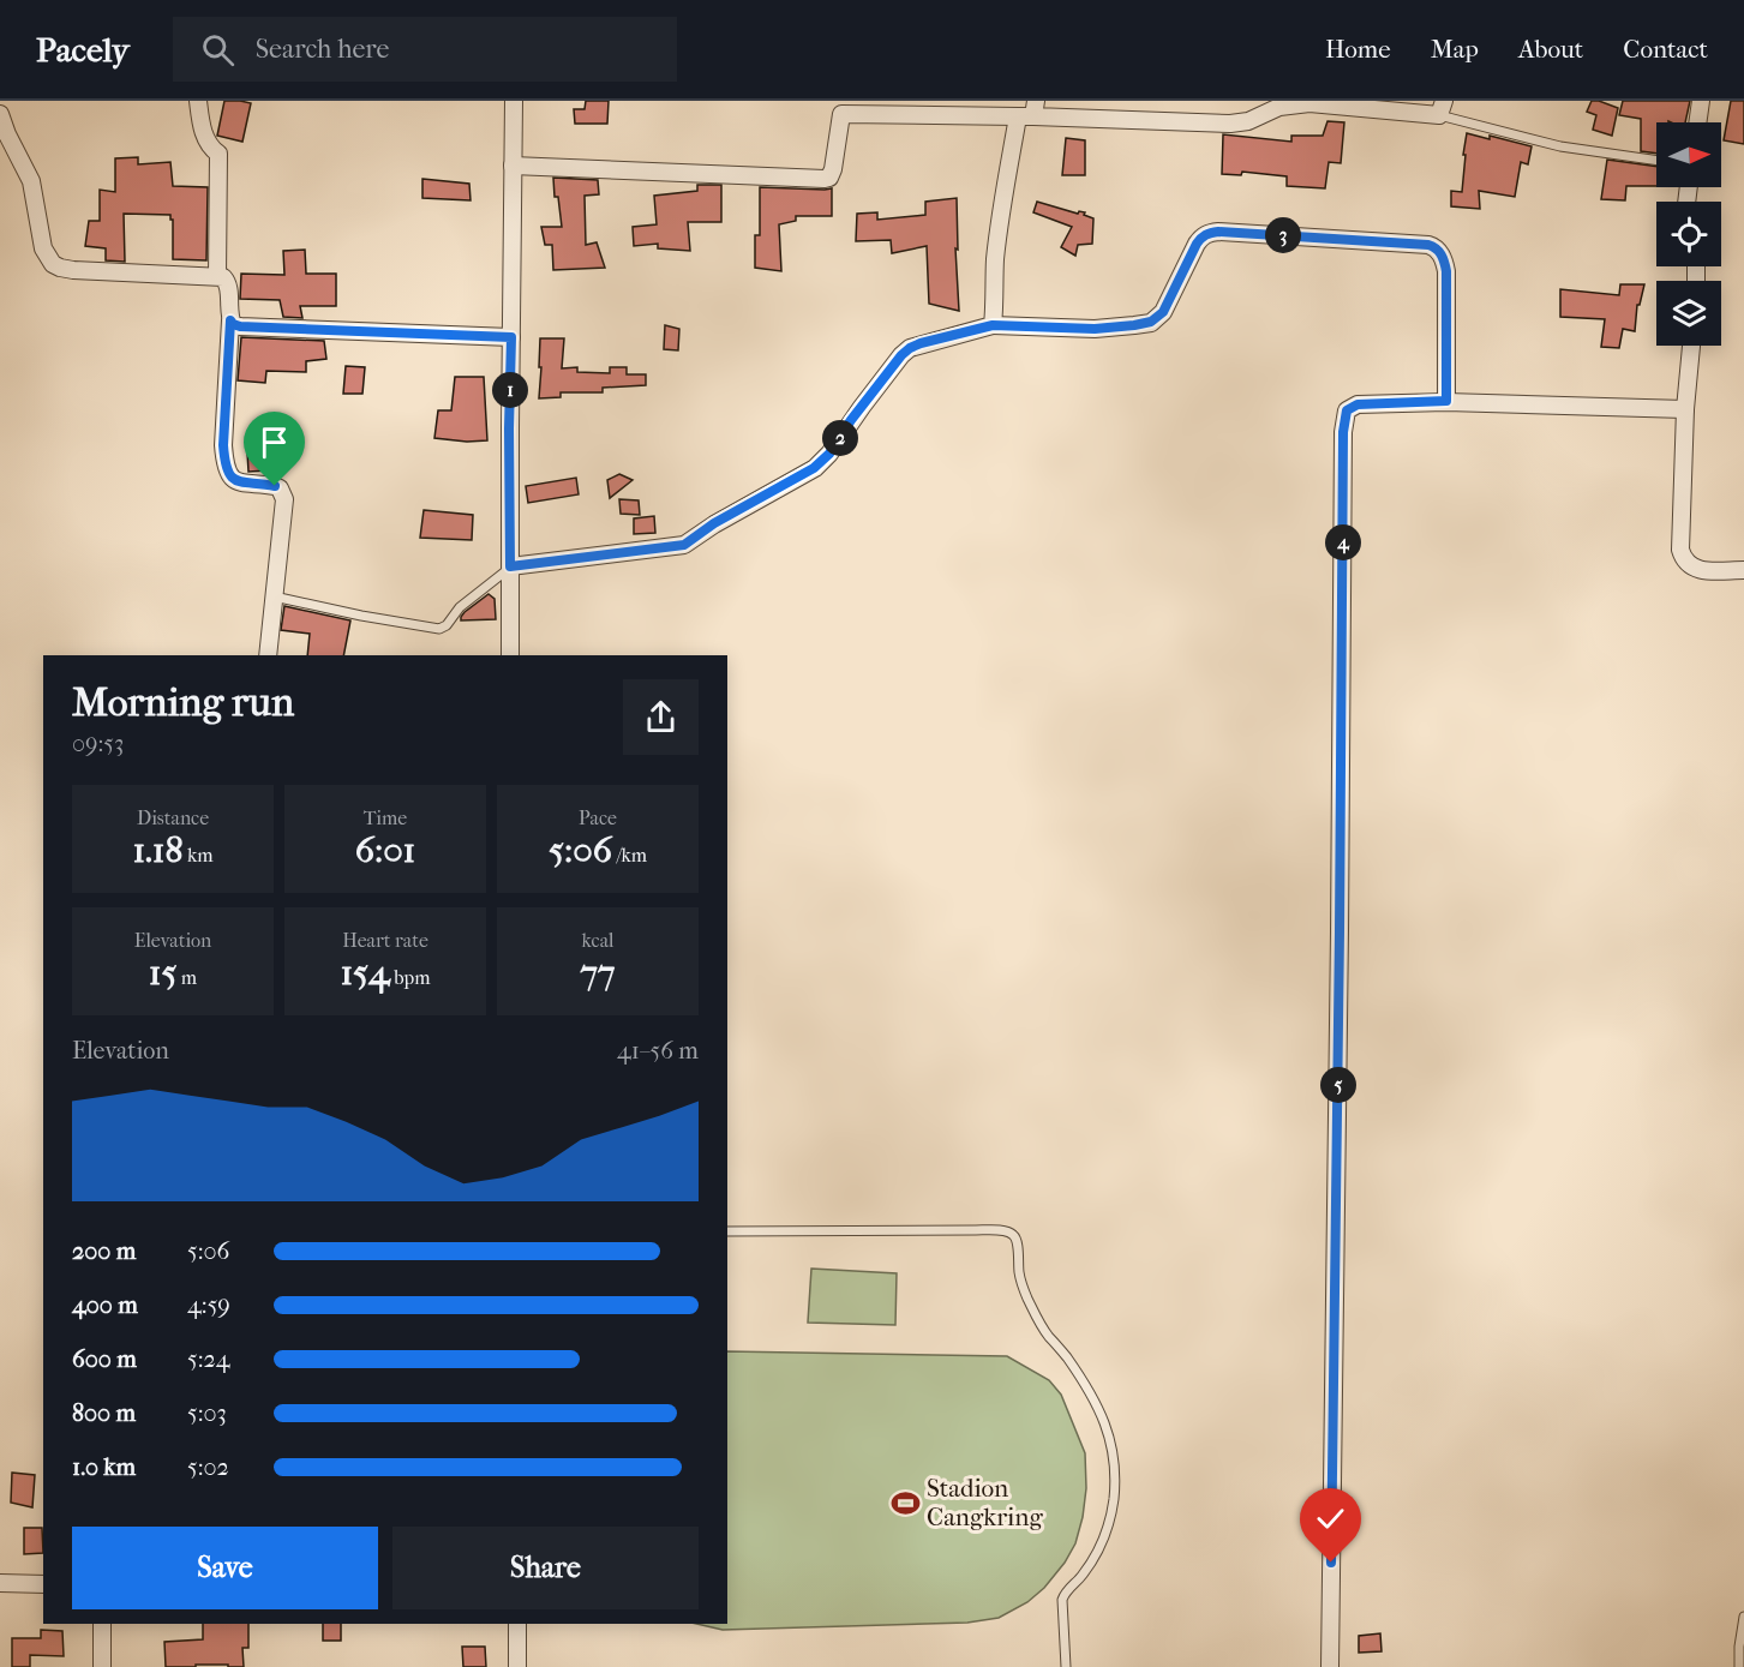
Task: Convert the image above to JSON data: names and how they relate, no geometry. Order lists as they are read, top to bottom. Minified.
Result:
{"places":{"sports":["Stadion Cangkring"]},"north":"right","page":{"header":"Pacely","search":"Search here","nav":["Home","Map","About","Contact"],"pins":["3","1","2","4","5"],"heading":["Morning run","09:53"],"stats":[["Distance","1.18 km"],["Time","6:01"],["Pace","5:06 /km"],["Elevation","15 m"],["Heart rate","154 bpm"],["kcal","77"]],"chart":["Elevation","41–56 m"],"list":[{"name":"200 m","note":"5:06"},{"name":"400 m","note":"4:59"},{"name":"600 m","note":"5:24"},{"name":"800 m","note":"5:03"},{"name":"1.0 km","note":"5:02"}],"buttons":["Save","Share"]}}
